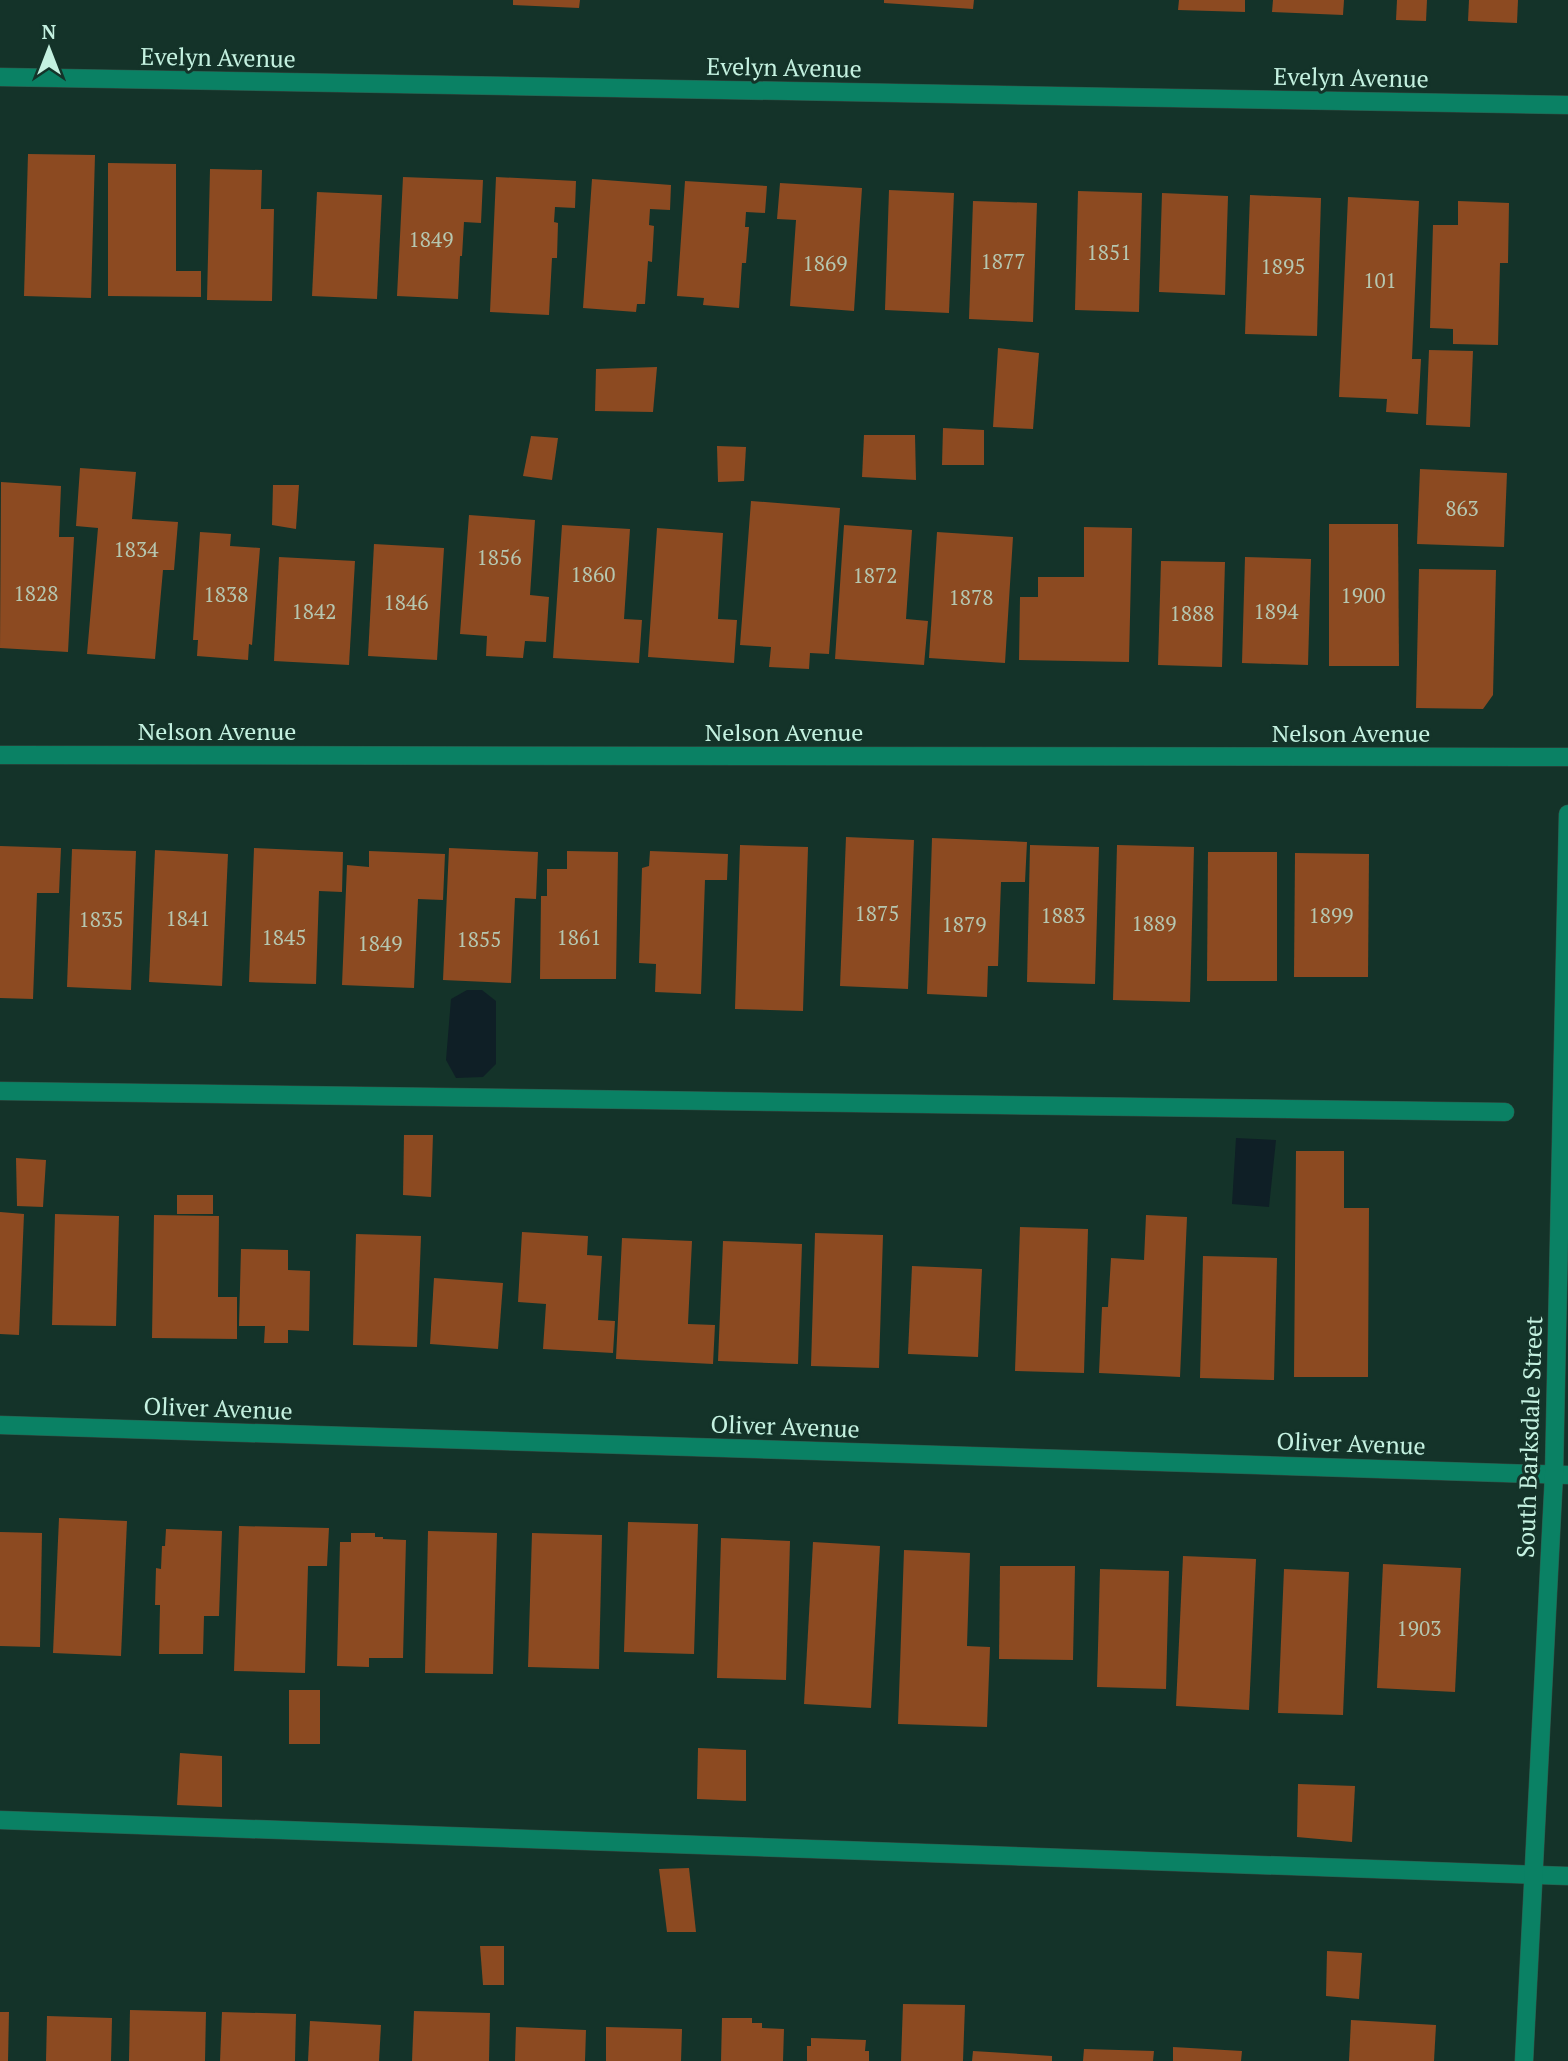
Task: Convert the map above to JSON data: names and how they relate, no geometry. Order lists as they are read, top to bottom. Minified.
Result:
{"streets":{"street":["Evelyn Avenue","Nelson Avenue","Oliver Avenue","South Barksdale Street"]},"crossings":[["Oliver Avenue","South Barksdale Street"]],"house_numbers":["1849","1851","1877","1869","1895","101","863","1834","1856","1860","1872","1828","1838","1900","1878","1846","1842","1894","1888","1875","1883","1899","1841","1835","1889","1879","1845","1861","1855","1849","1903"],"north":"top"}
